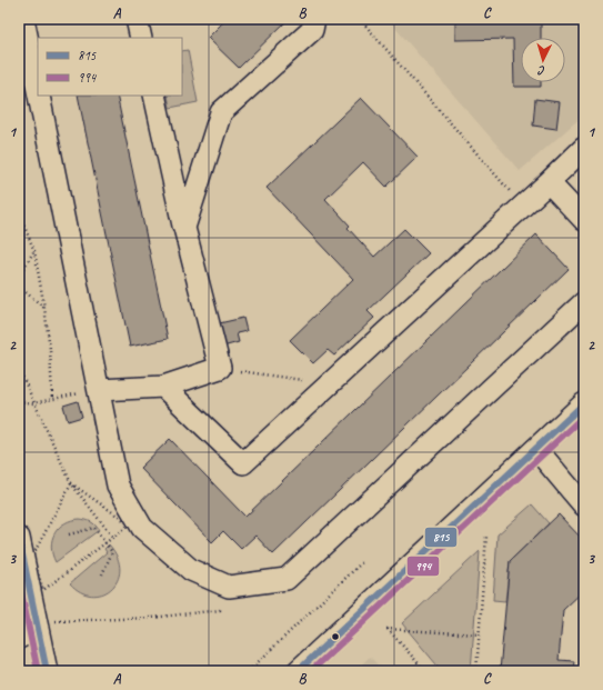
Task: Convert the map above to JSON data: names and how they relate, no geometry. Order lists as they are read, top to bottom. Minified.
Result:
{"lines":["transit line 815","transit line 994"],"legend":["815","994"],"north":"bottom","grid":{"columns":["A","B","C"],"rows":["1","2","3"]}}
